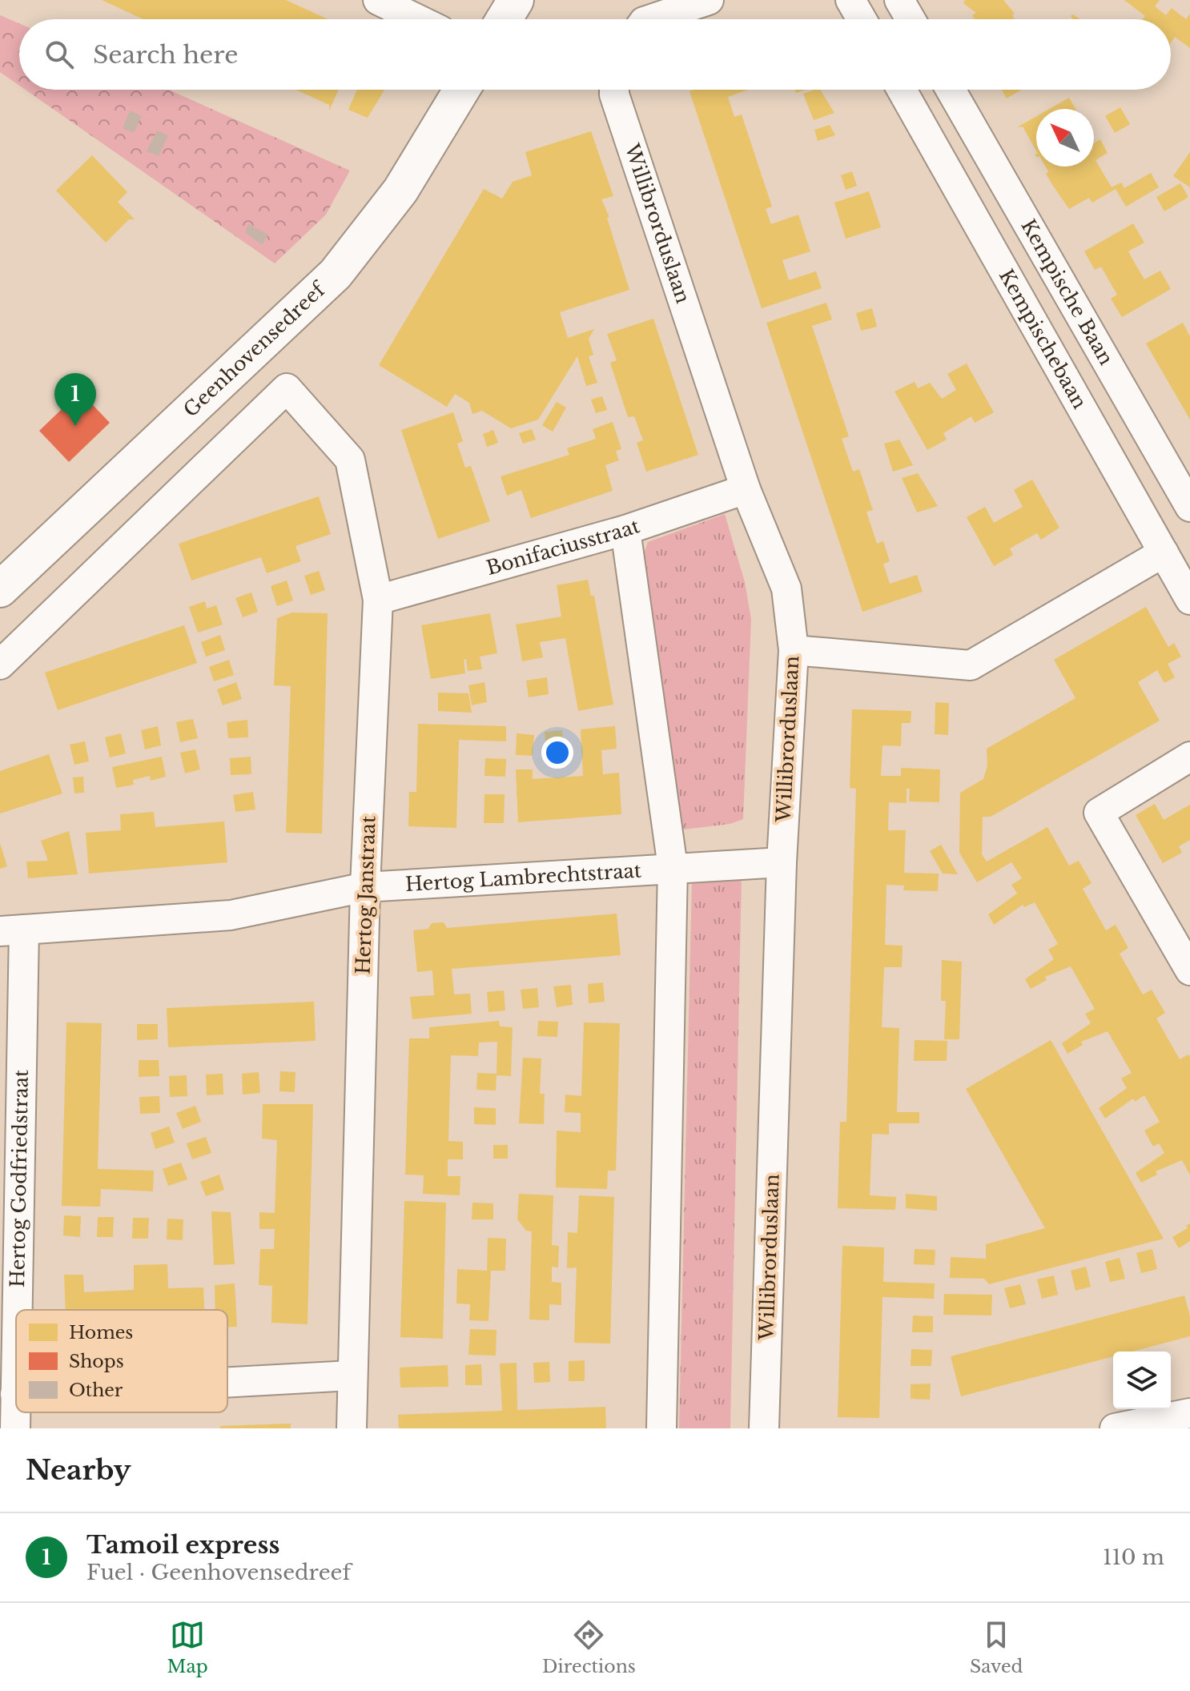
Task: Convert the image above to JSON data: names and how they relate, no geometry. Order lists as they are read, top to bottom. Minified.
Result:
{"streets":{"street":["Willibrorduslaan","Kempische Baan","Kempischebaan","Geenhovensedreef","Bonifaciusstraat","Hertog Lambrechtstraat","Hertog Janstraat","Hertog Godfriedstraat"]},"crossings":[["Willibrorduslaan","Bonifaciusstraat"],["Willibrorduslaan","Hertog Lambrechtstraat"],["Bonifaciusstraat","Hertog Janstraat"],["Hertog Lambrechtstraat","Hertog Janstraat"],["Hertog Lambrechtstraat","Hertog Godfriedstraat"]],"legend":["Homes","Shops","Other"],"north":"top left","page":{"search":"Search here","pins":"1","heading":"Nearby","list":[{"mark":"1","name":"Tamoil express","note":"Fuel · Geenhovensedreef","value":"110 m"}],"nav":["Map","Directions","Saved"]}}
